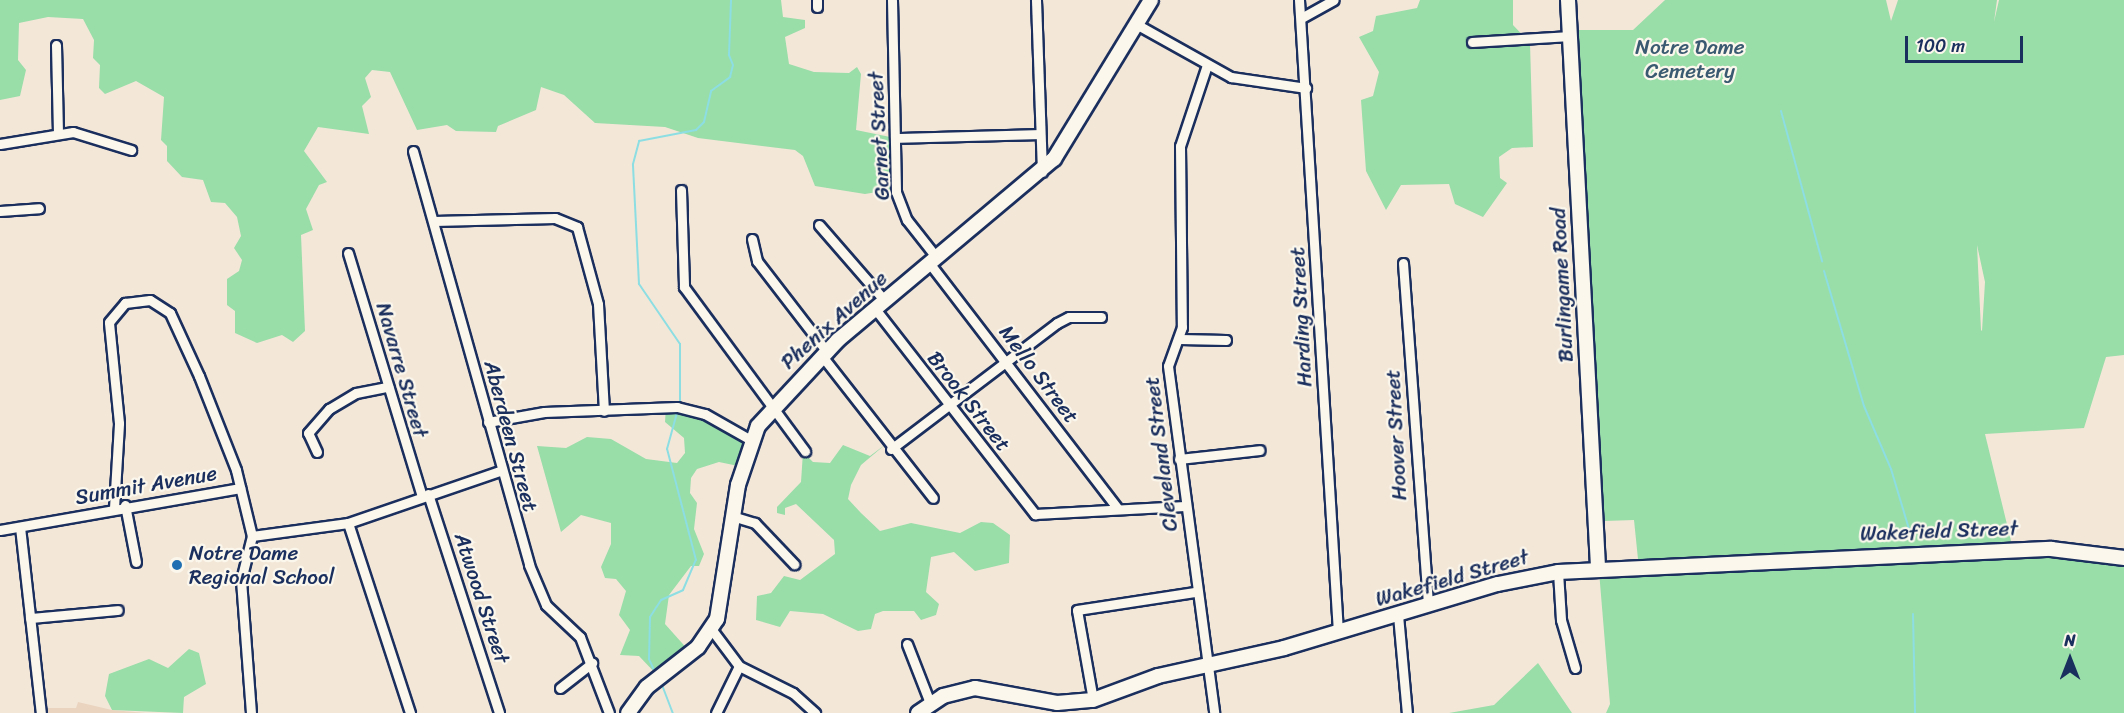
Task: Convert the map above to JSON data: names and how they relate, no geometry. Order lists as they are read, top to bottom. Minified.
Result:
{"streets":{"street":["Garnet Street","Burlingame Road","Harding Street","Phenix Avenue","Navarre Street","Mello Street","Brook Street","Hoover Street","Aberdeen Street","Cleveland Street","Summit Avenue","Wakefield Street","Atwood Street"]},"crossings":[["Garnet Street","Phenix Avenue"],["Garnet Street","Mello Street"],["Burlingame Road","Wakefield Street"],["Harding Street","Wakefield Street"],["Phenix Avenue","Mello Street"],["Phenix Avenue","Brook Street"],["Navarre Street","Atwood Street"],["Mello Street","Brook Street"],["Hoover Street","Wakefield Street"],["Cleveland Street","Wakefield Street"]],"parks":["Notre Dame Cemetery"],"places":["Notre Dame Regional School"],"scale_bar":"100 m","north":"top"}
